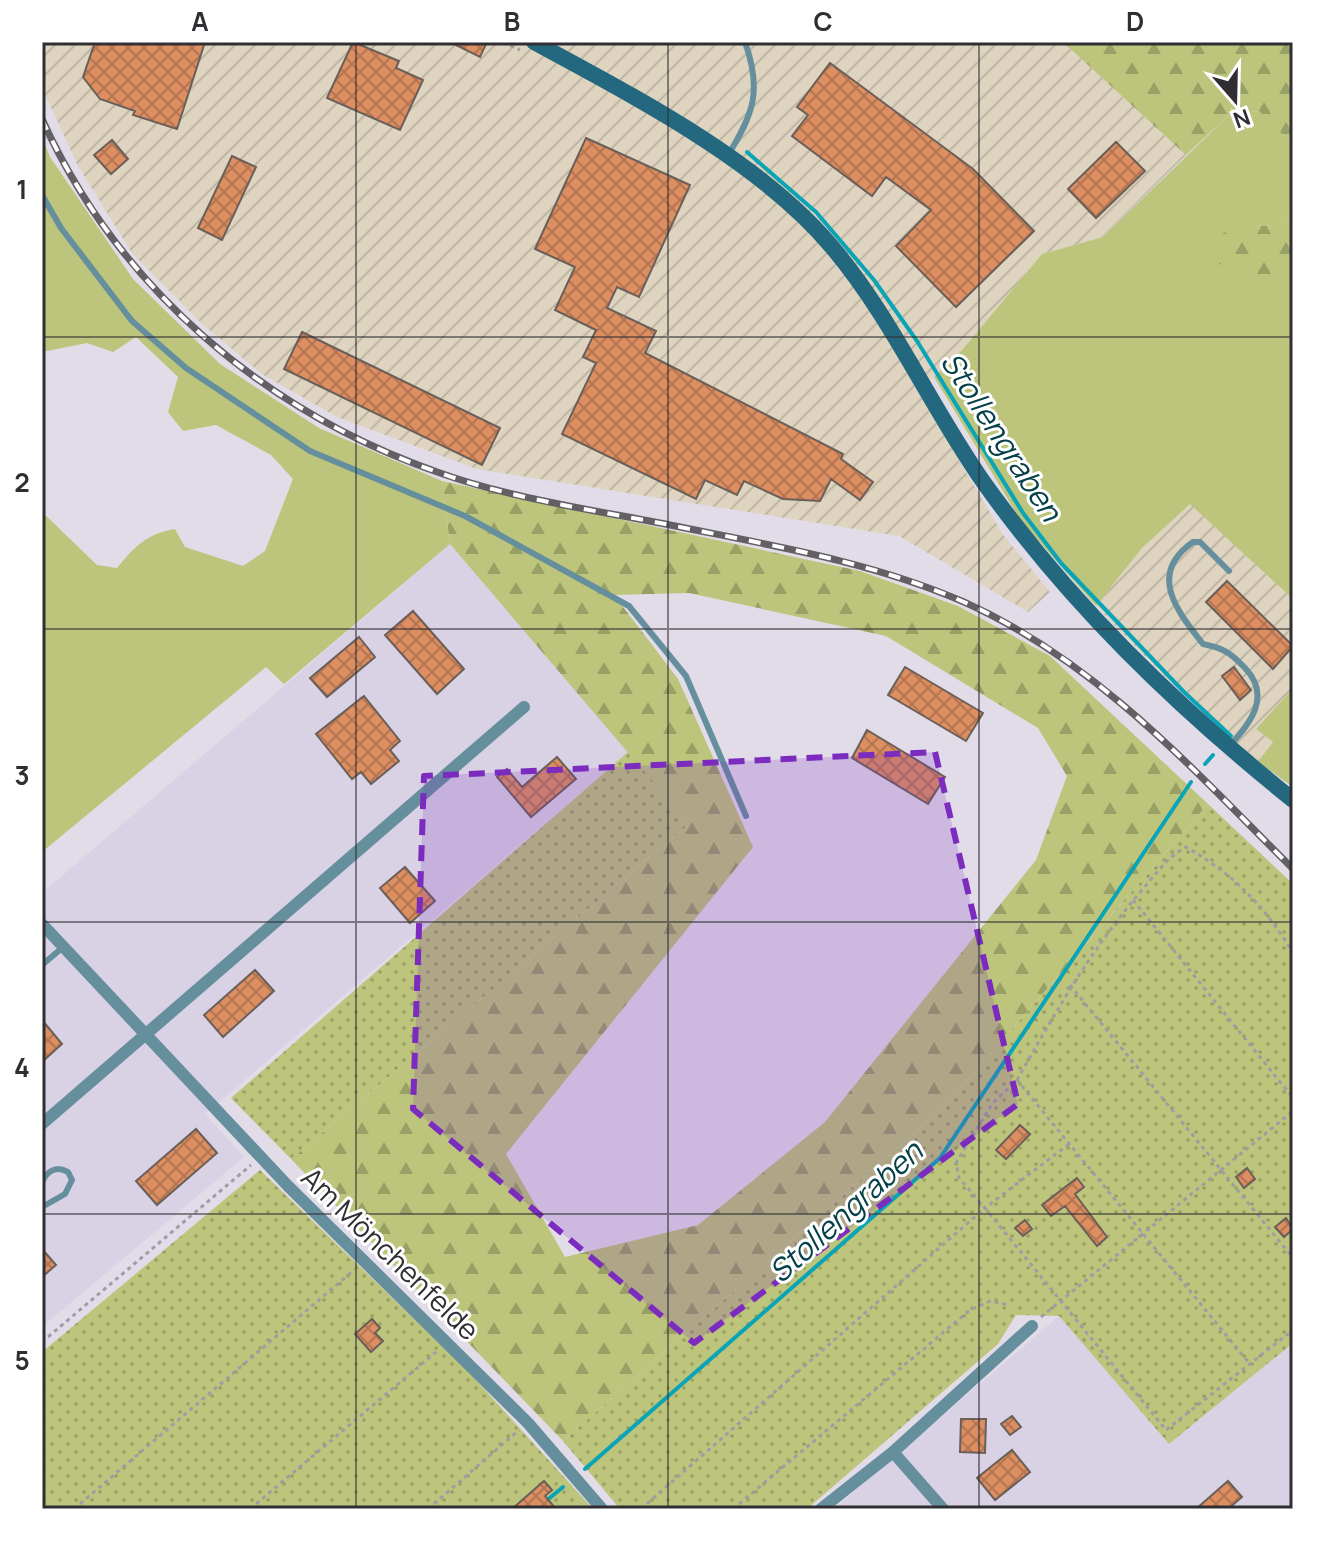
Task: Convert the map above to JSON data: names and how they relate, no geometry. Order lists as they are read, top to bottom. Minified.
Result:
{"streets":{"street":["Am Mönchenfelde"]},"water":["Stollengraben"],"north":"bottom","grid":{"columns":["A","B","C","D"],"rows":["1","2","3","4","5"]}}
